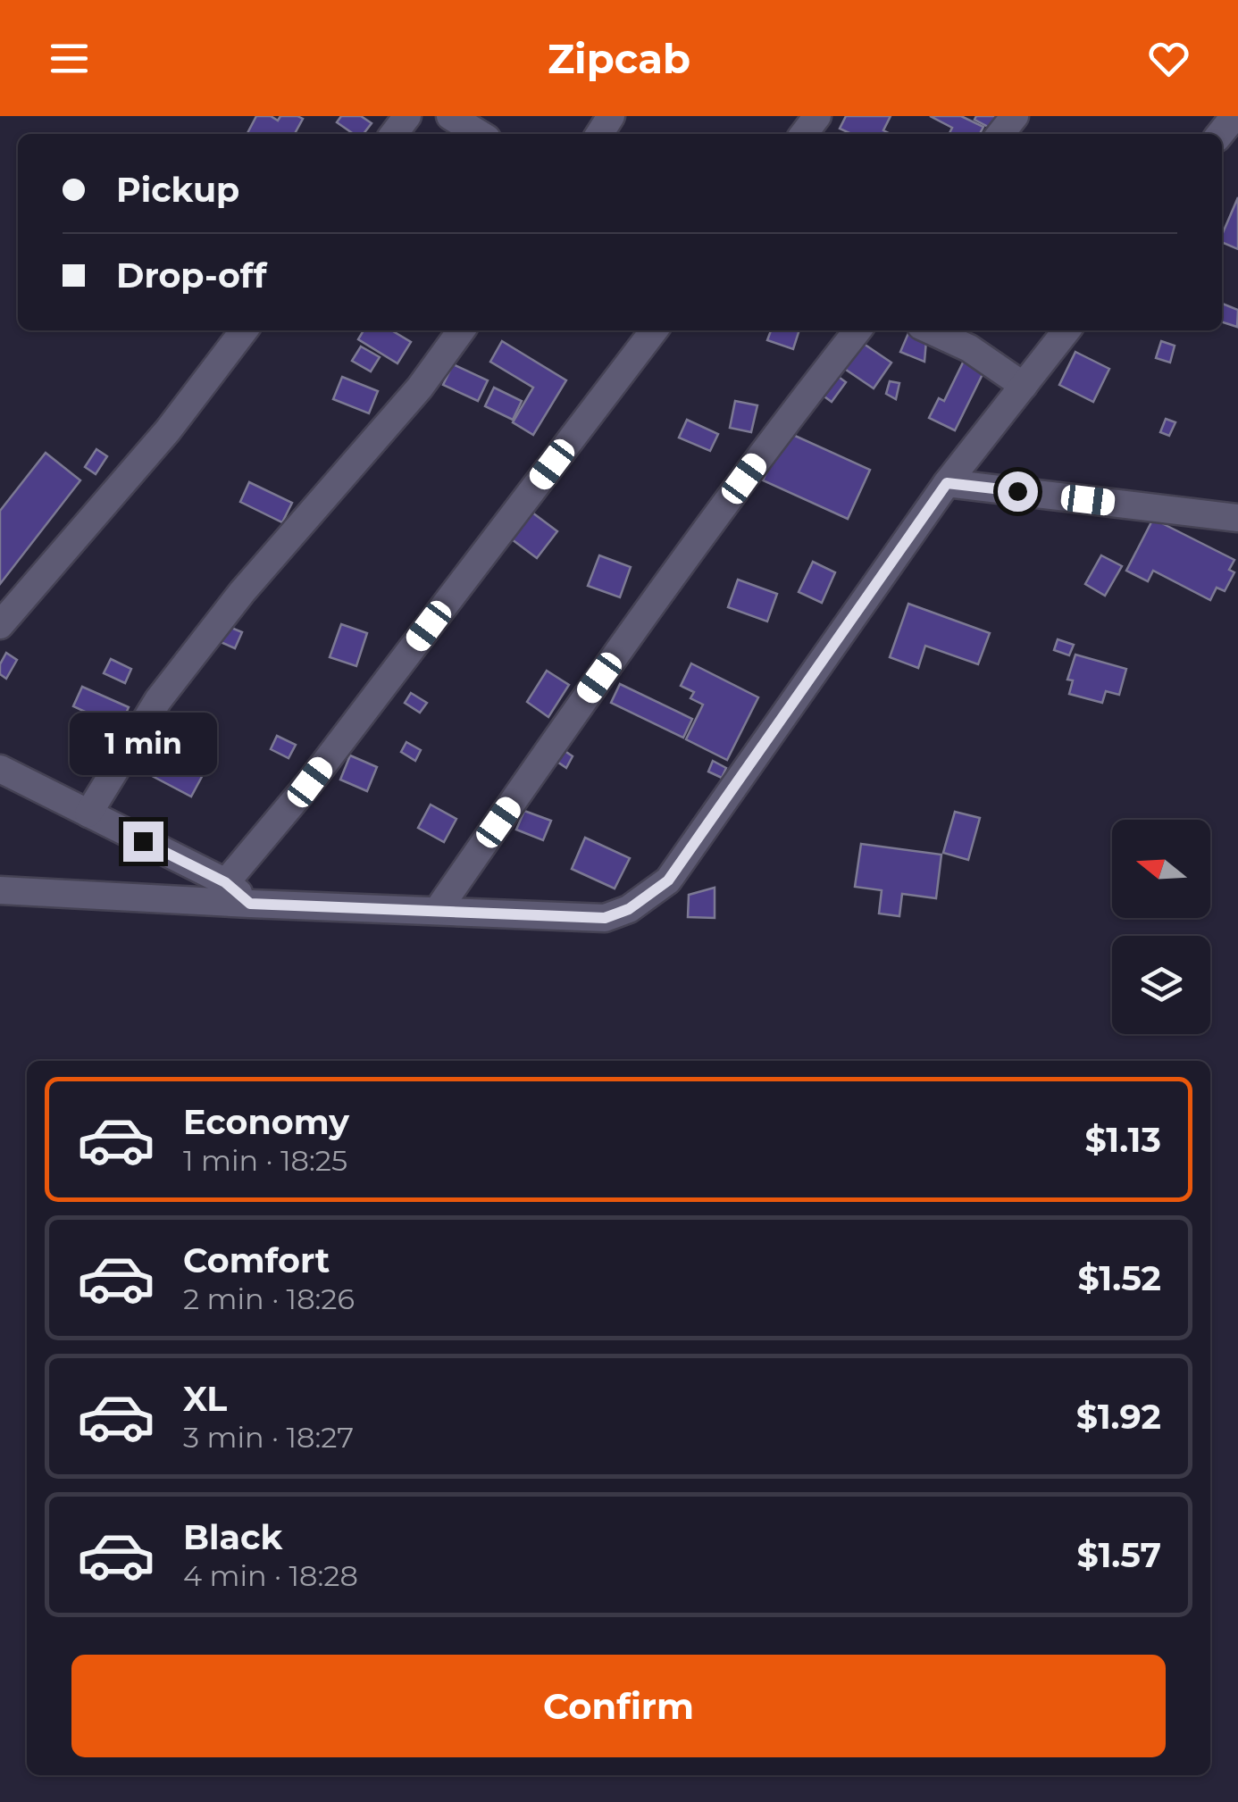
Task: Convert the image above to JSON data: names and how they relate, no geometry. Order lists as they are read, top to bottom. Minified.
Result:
{"north":"left","page":{"header":"Zipcab","banner":["Pickup","Drop-off"],"bubble":"1 min","list":[{"name":"Economy","note":"1 min · 18:25","value":"$1.13"},{"name":"Comfort","note":"2 min · 18:26","value":"$1.52"},{"name":"XL","note":"3 min · 18:27","value":"$1.92"},{"name":"Black","note":"4 min · 18:28","value":"$1.57"}],"buttons":"Confirm"}}
